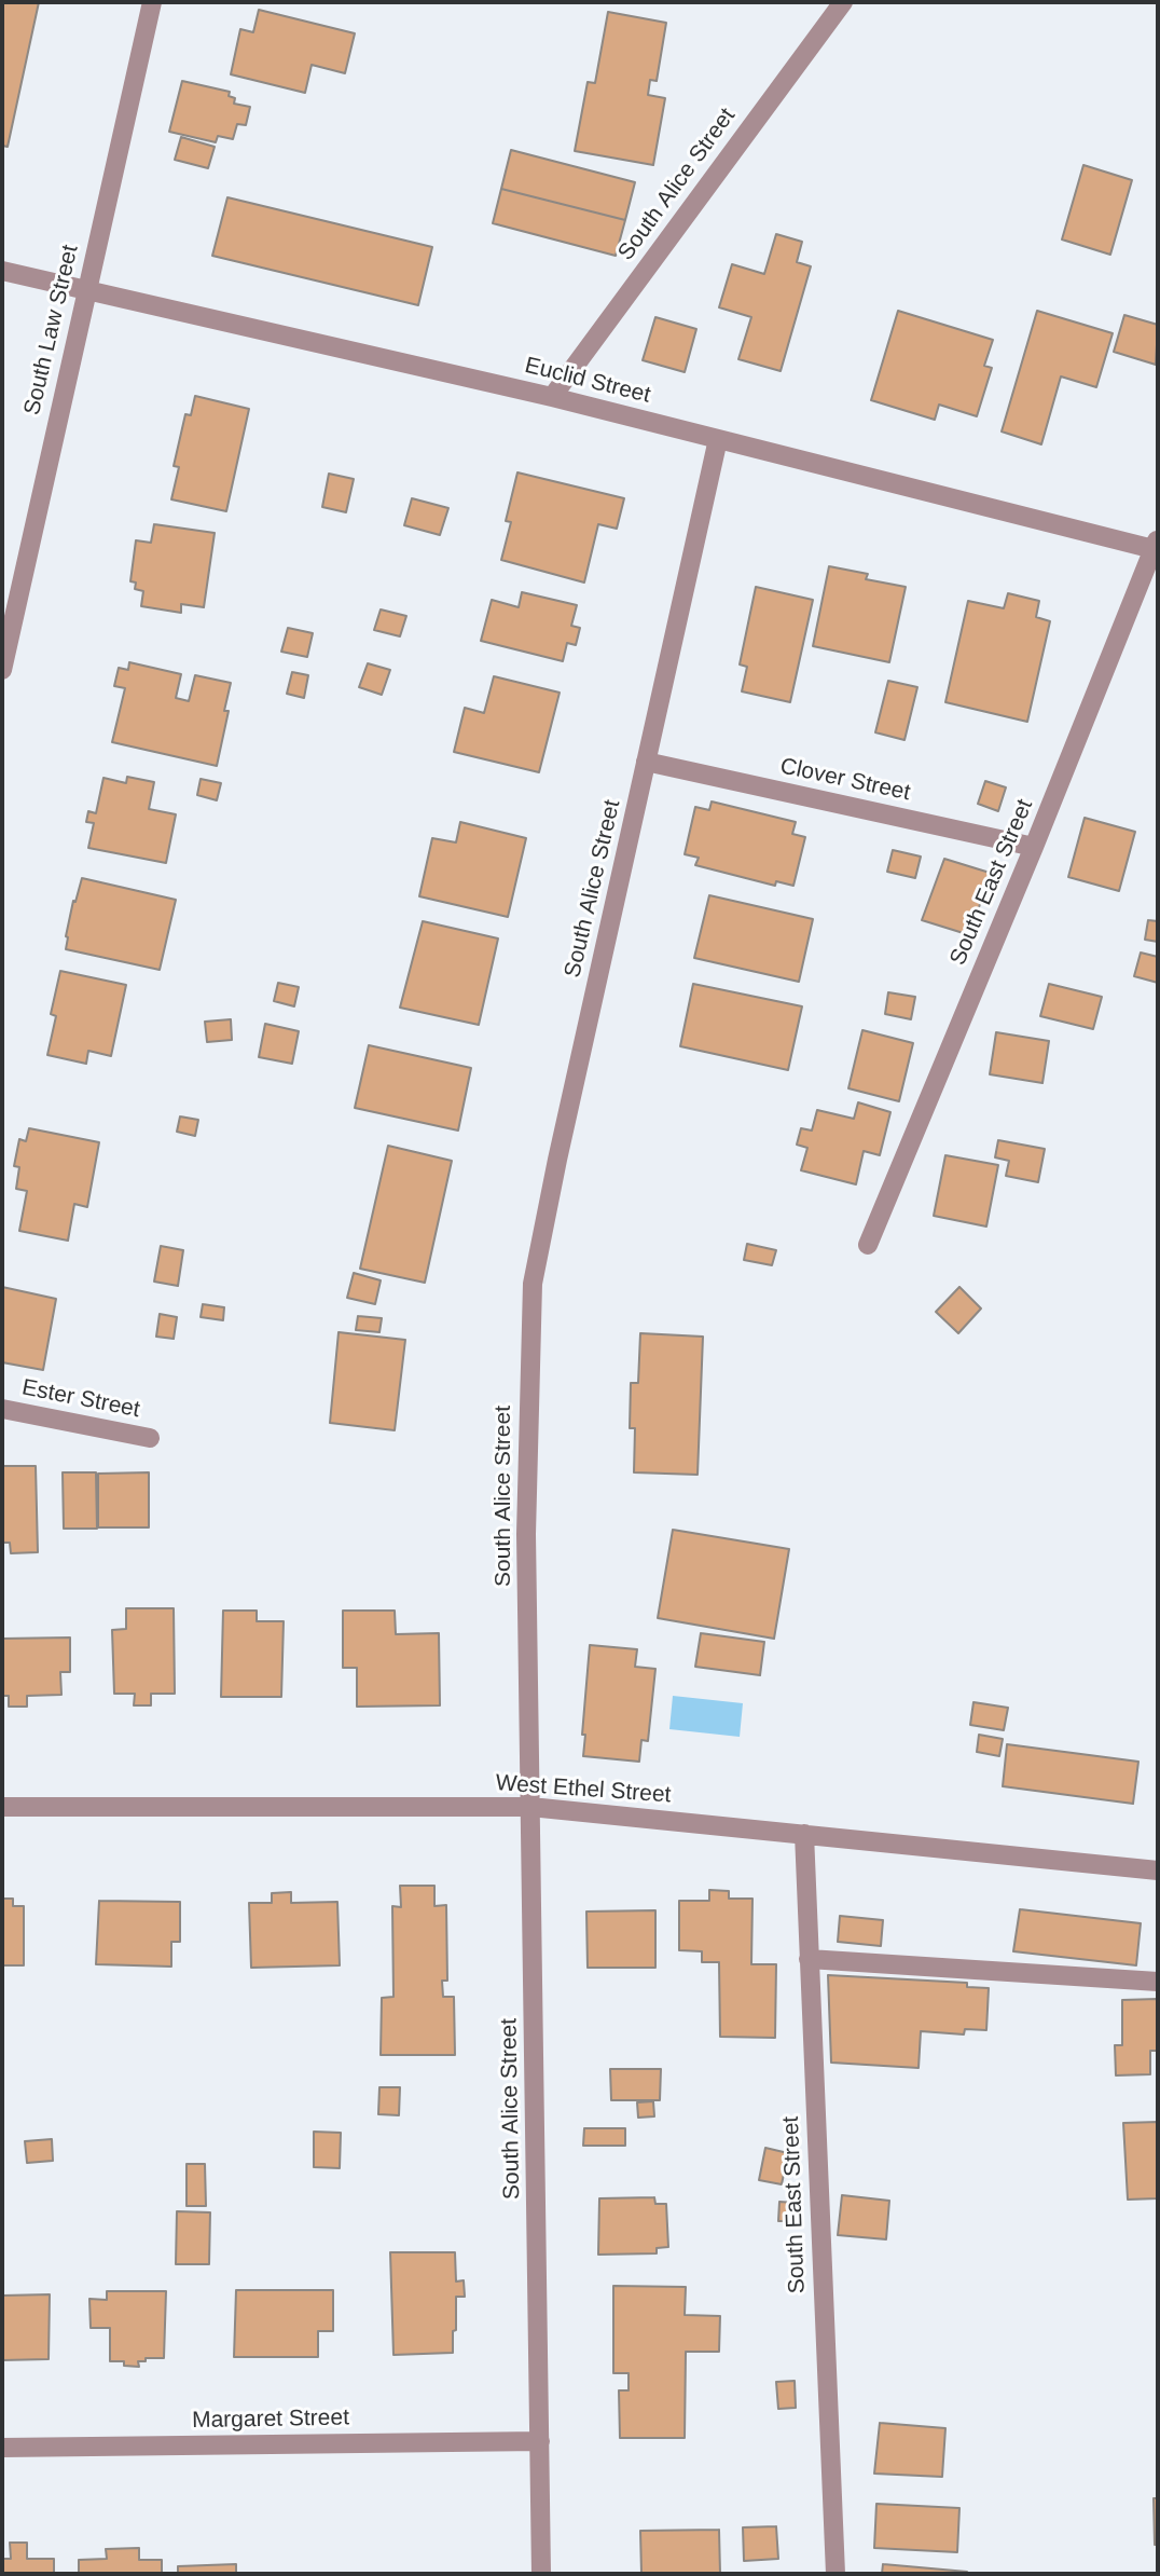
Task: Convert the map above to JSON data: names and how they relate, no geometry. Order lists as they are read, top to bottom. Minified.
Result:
{"streets":{"street":["South Alice Street","South Law Street","Euclid Street","Clover Street","South East Street","Ester Street","West Ethel Street","Margaret Street"]},"crossings":[["South Alice Street","Euclid Street"],["South Alice Street","Clover Street"],["South Alice Street","West Ethel Street"],["South Alice Street","Margaret Street"],["South Law Street","Euclid Street"],["Euclid Street","South East Street"],["Clover Street","South East Street"],["South East Street","West Ethel Street"]]}
